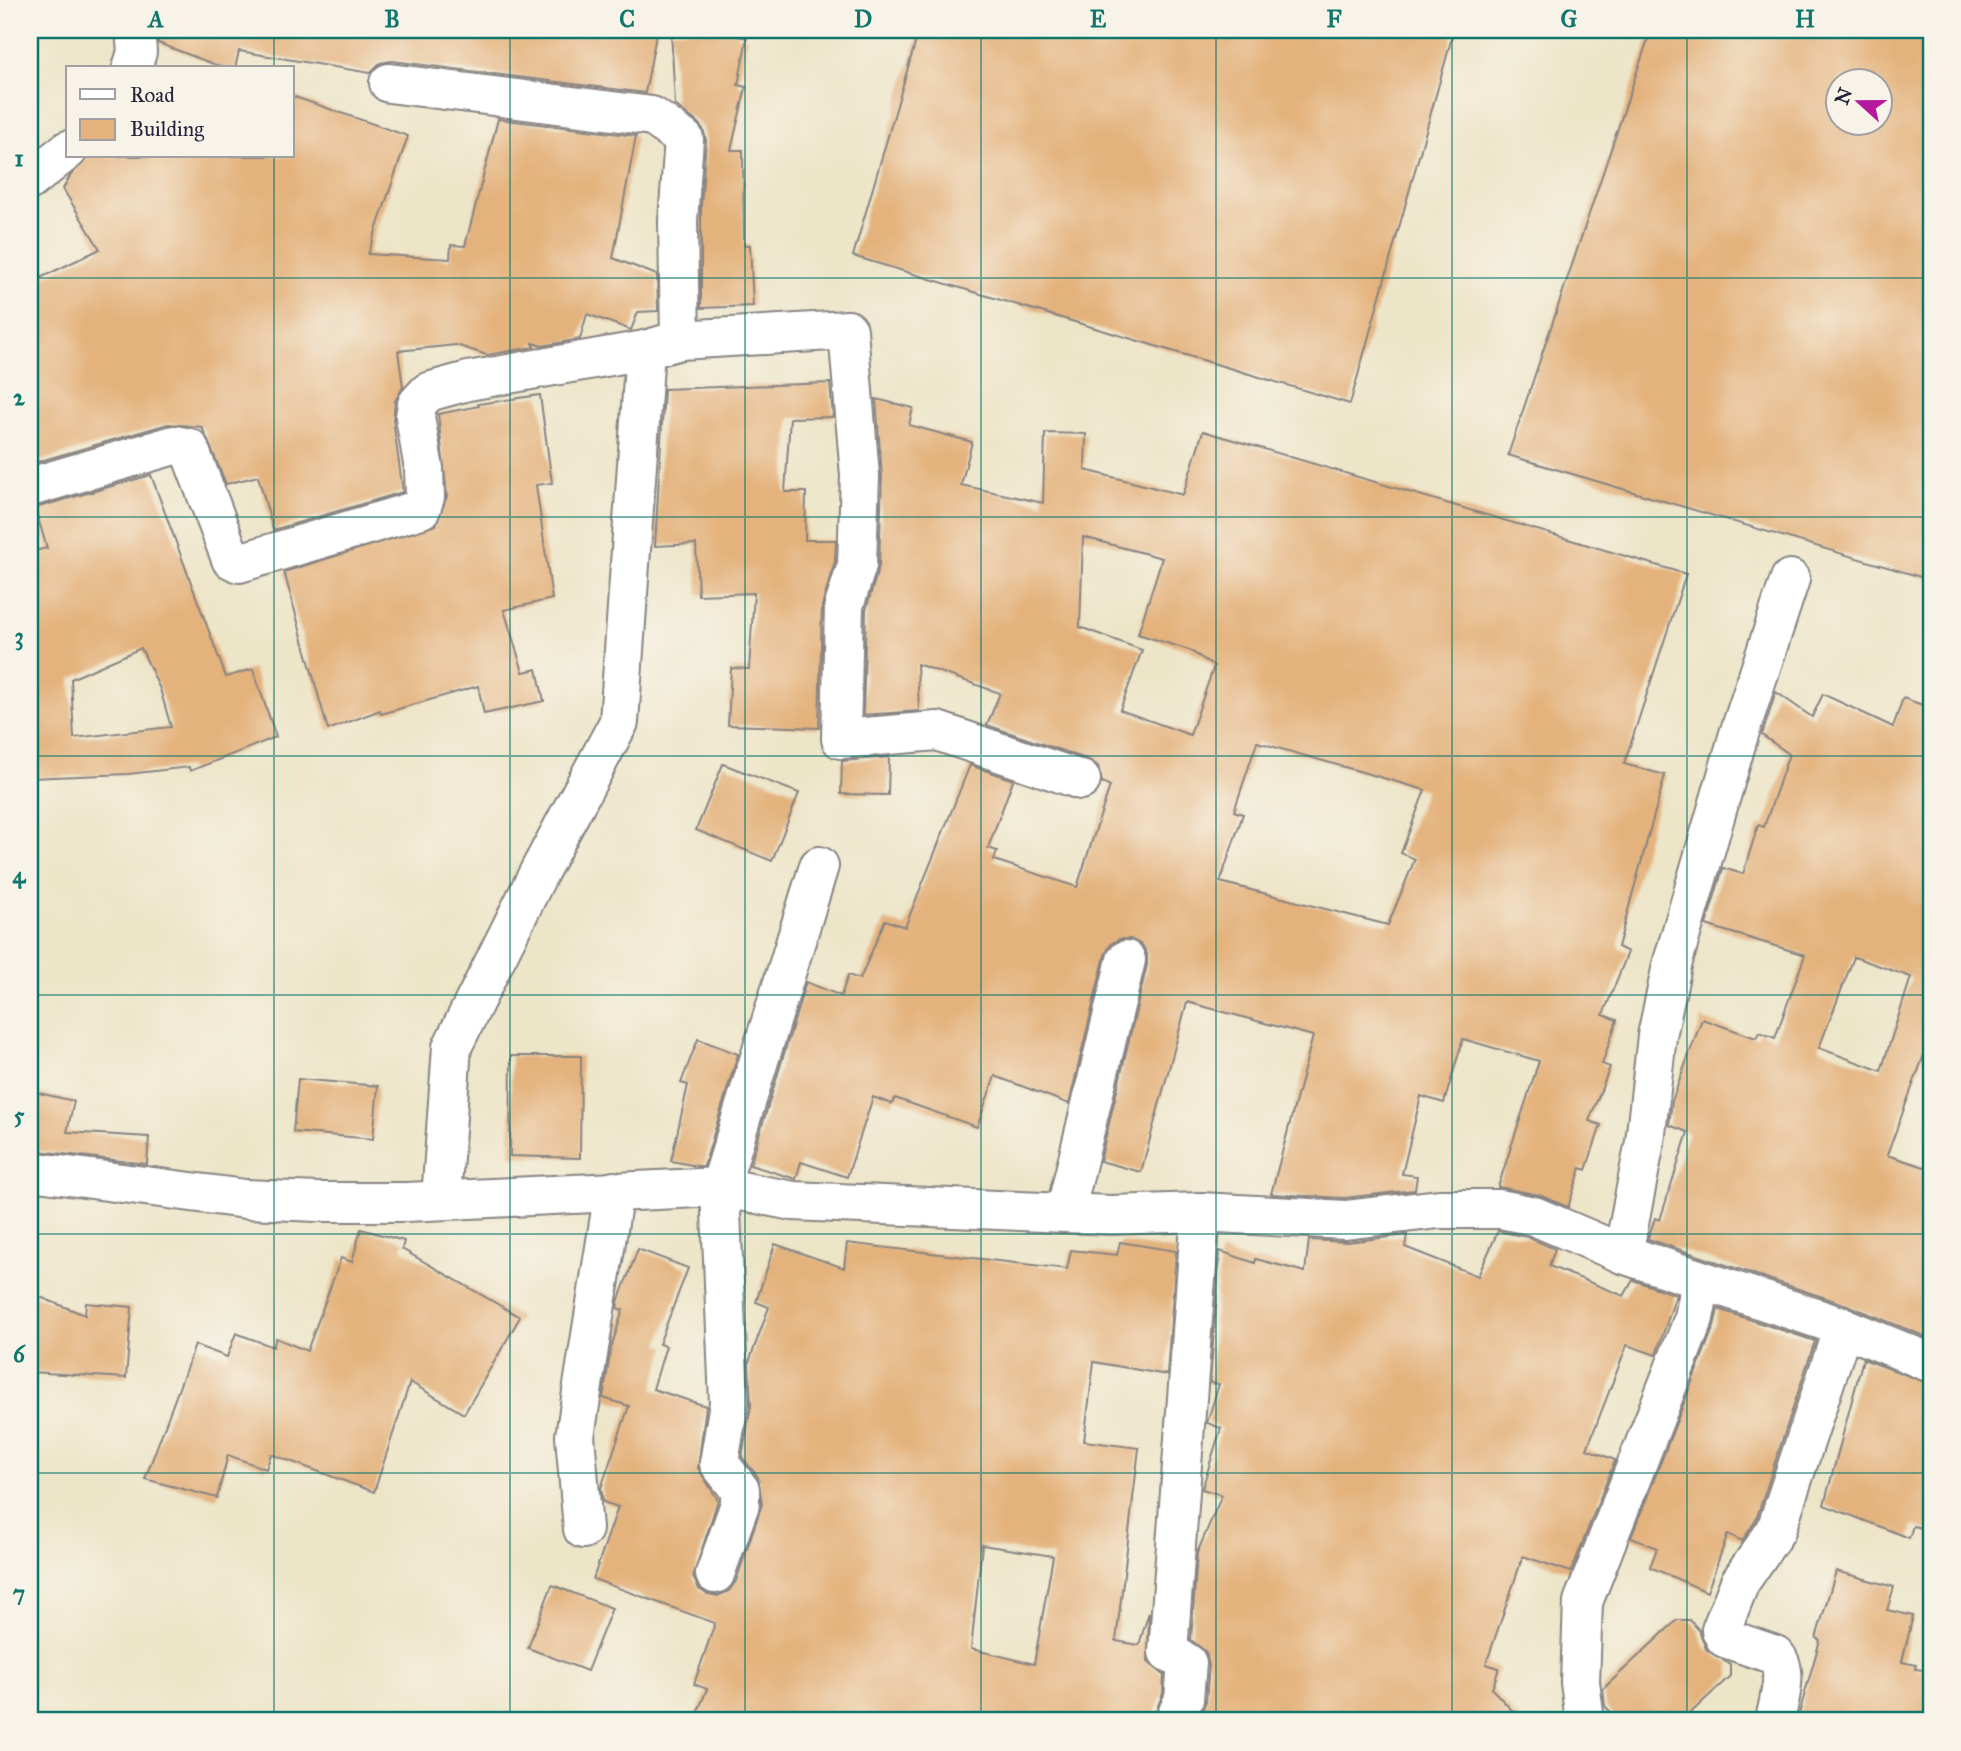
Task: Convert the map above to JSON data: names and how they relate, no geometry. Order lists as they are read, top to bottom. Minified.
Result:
{"legend":["Road","Building"],"north":"left","grid":{"columns":["A","B","C","D","E","F","G","H"],"rows":["1","2","3","4","5","6","7"]}}
